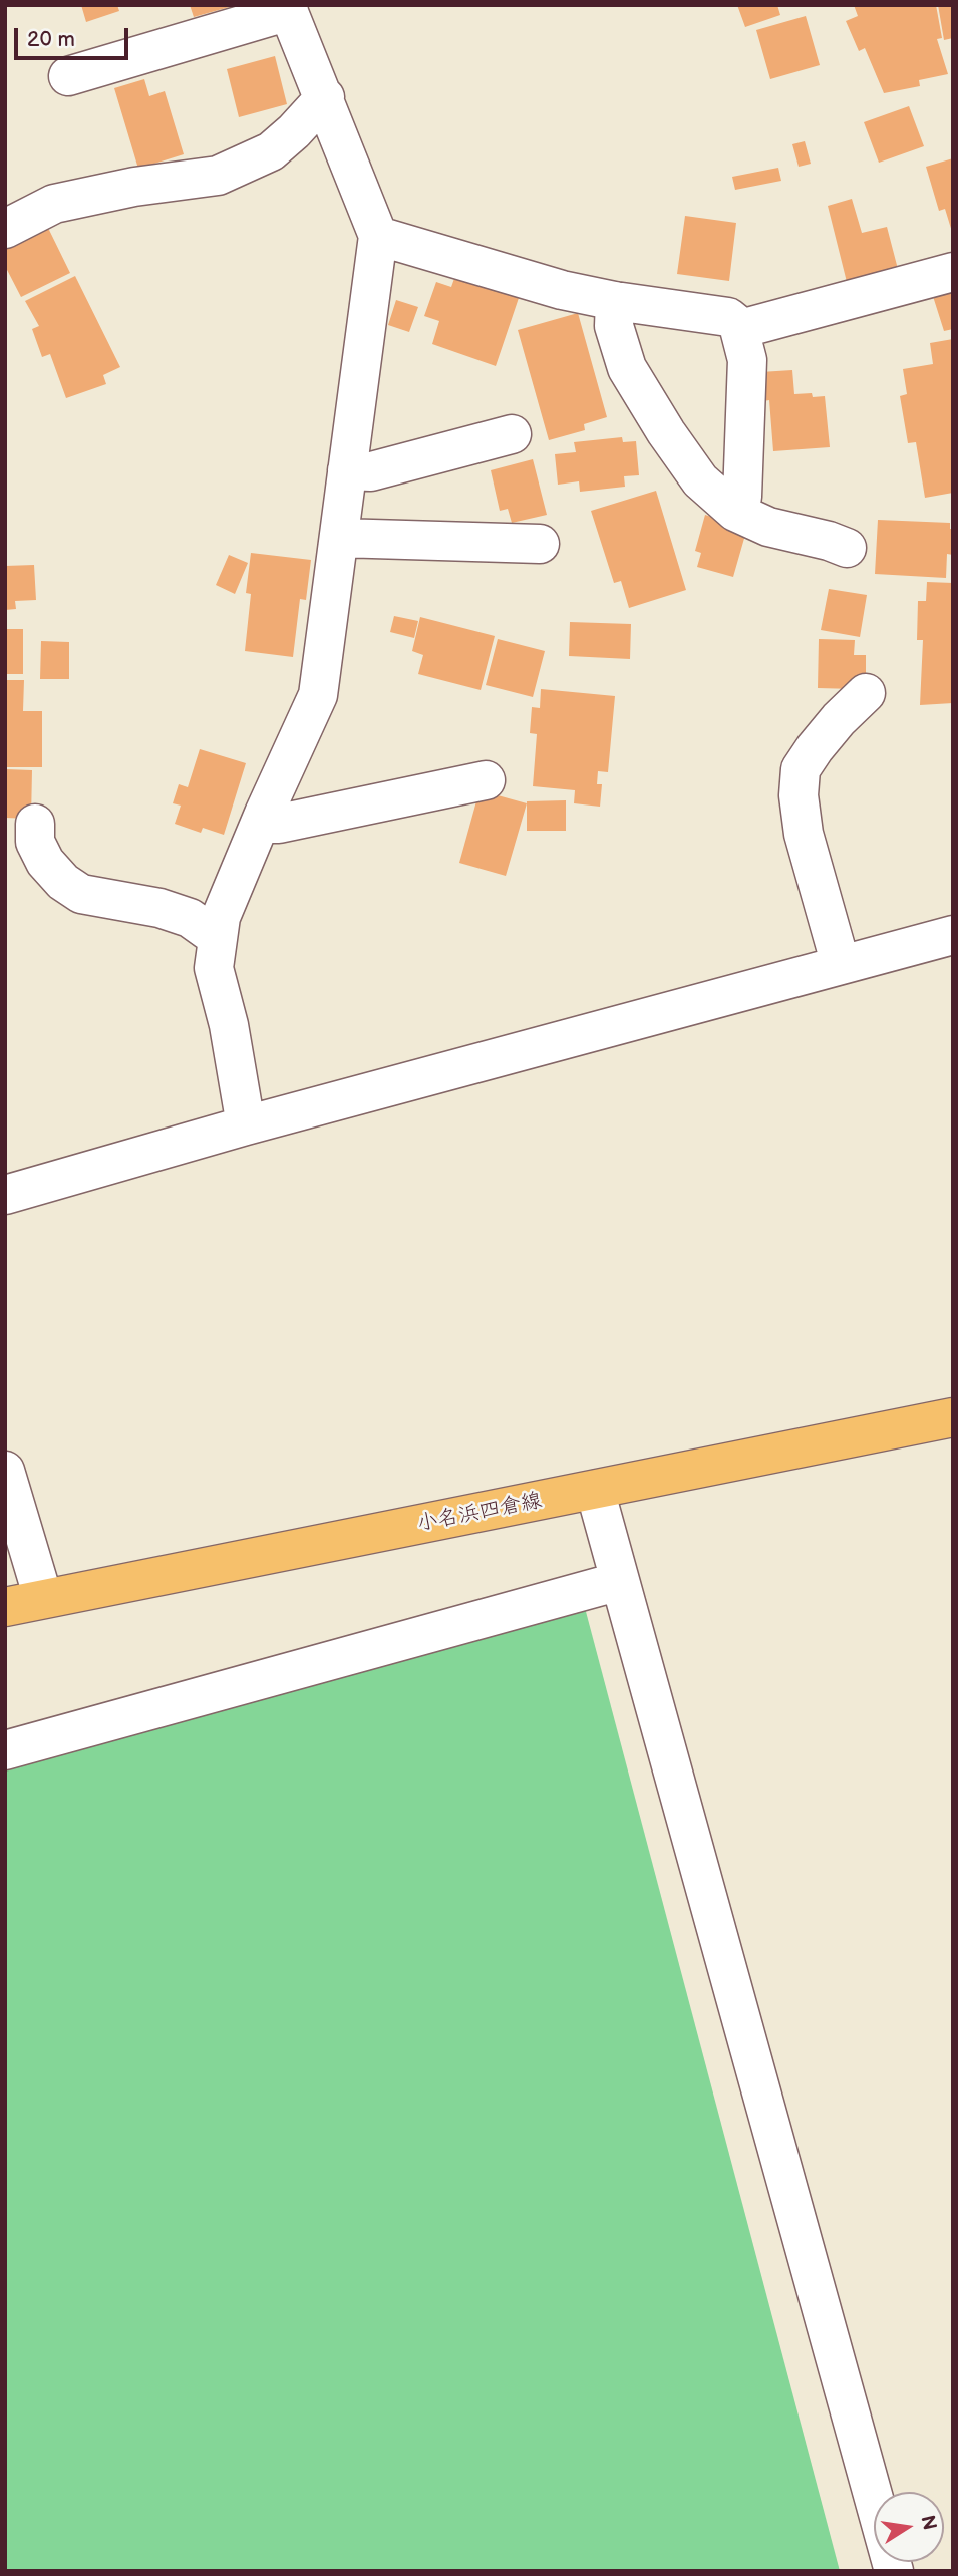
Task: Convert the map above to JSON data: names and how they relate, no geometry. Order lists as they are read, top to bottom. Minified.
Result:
{"streets":{"main road":["小名浜四倉線"]},"scale_bar":"20 m","north":"right"}
